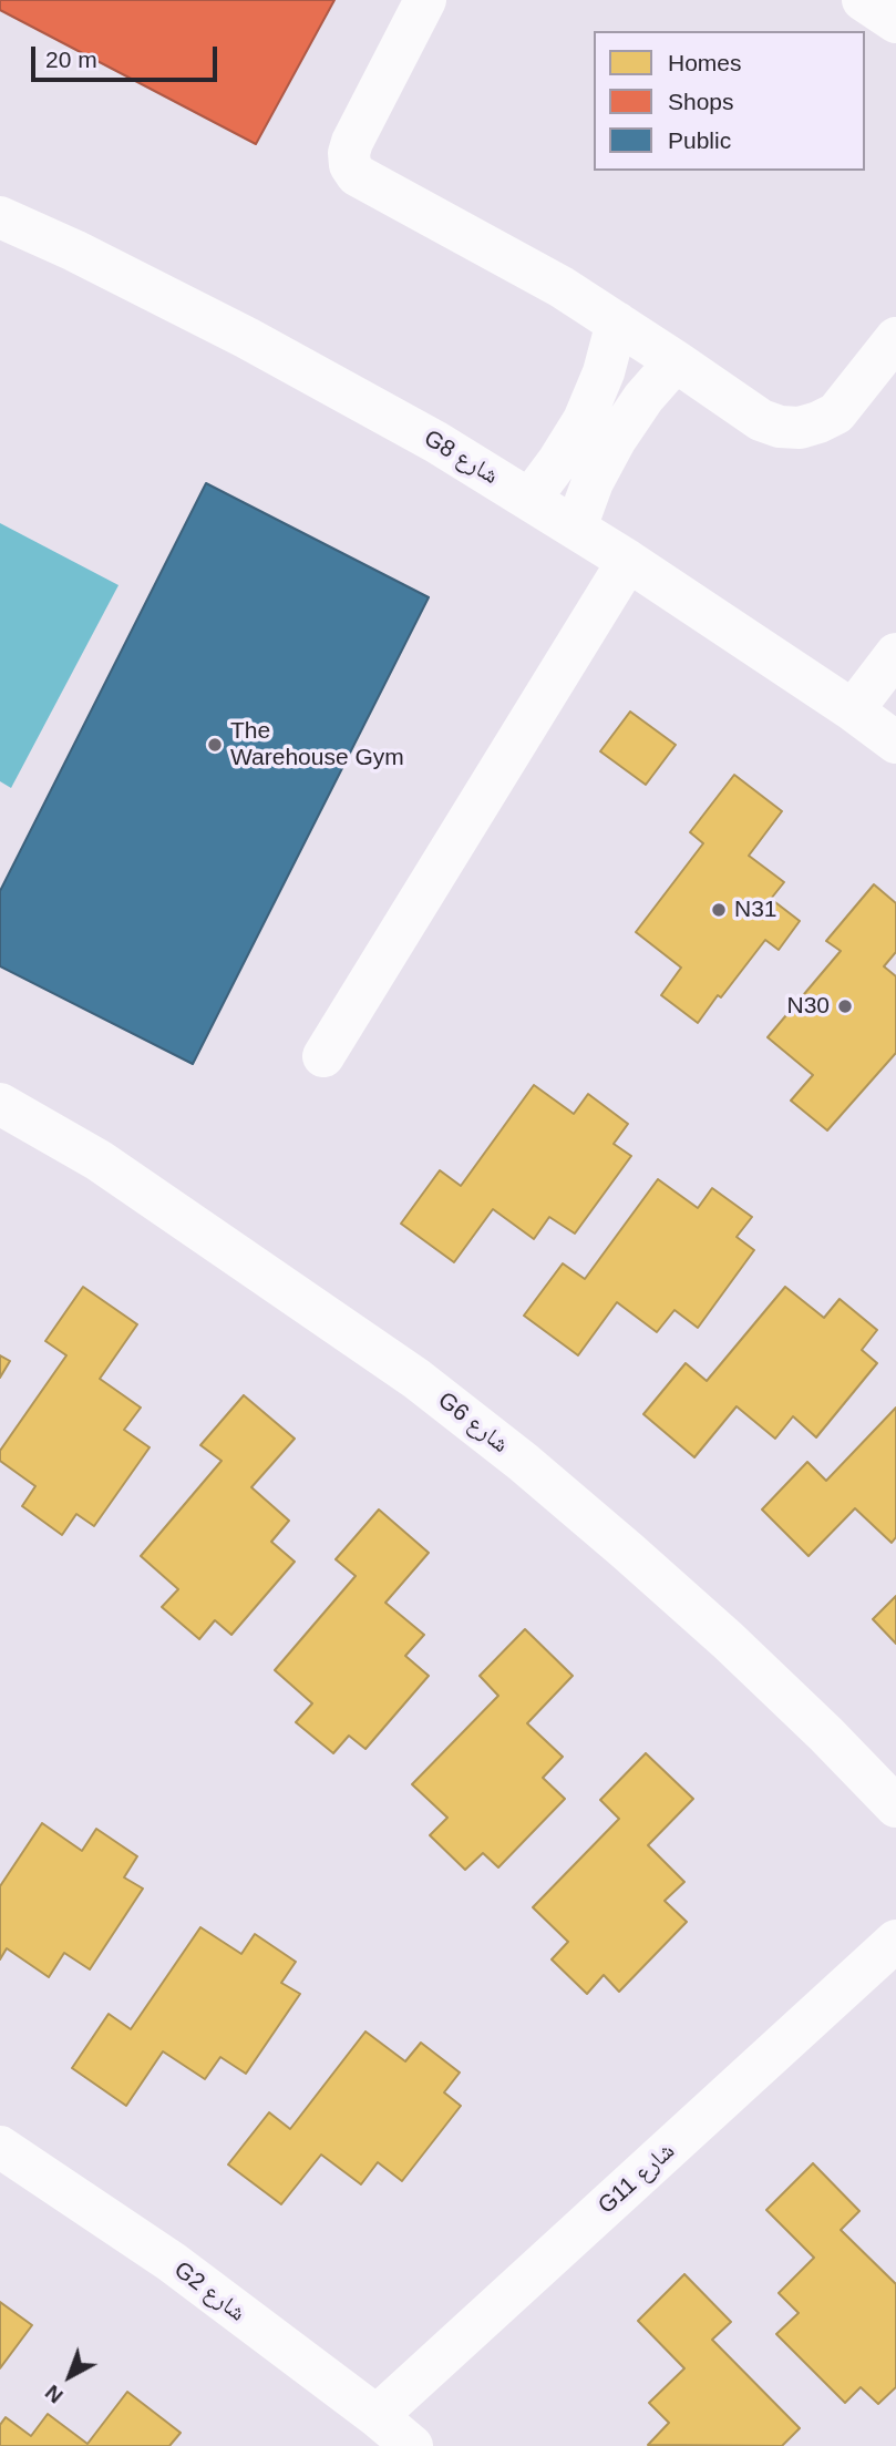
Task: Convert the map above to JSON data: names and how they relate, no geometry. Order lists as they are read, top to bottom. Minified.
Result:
{"streets":{"street":["G8 شارع","G6 شارع","G11 شارع","G2 شارع"]},"crossings":[["G11 شارع","G2 شارع"]],"places":["The Warehouse Gym","N31","N30"],"legend":["Homes","Shops","Public"],"scale_bar":"20 m","north":"bottom left"}
